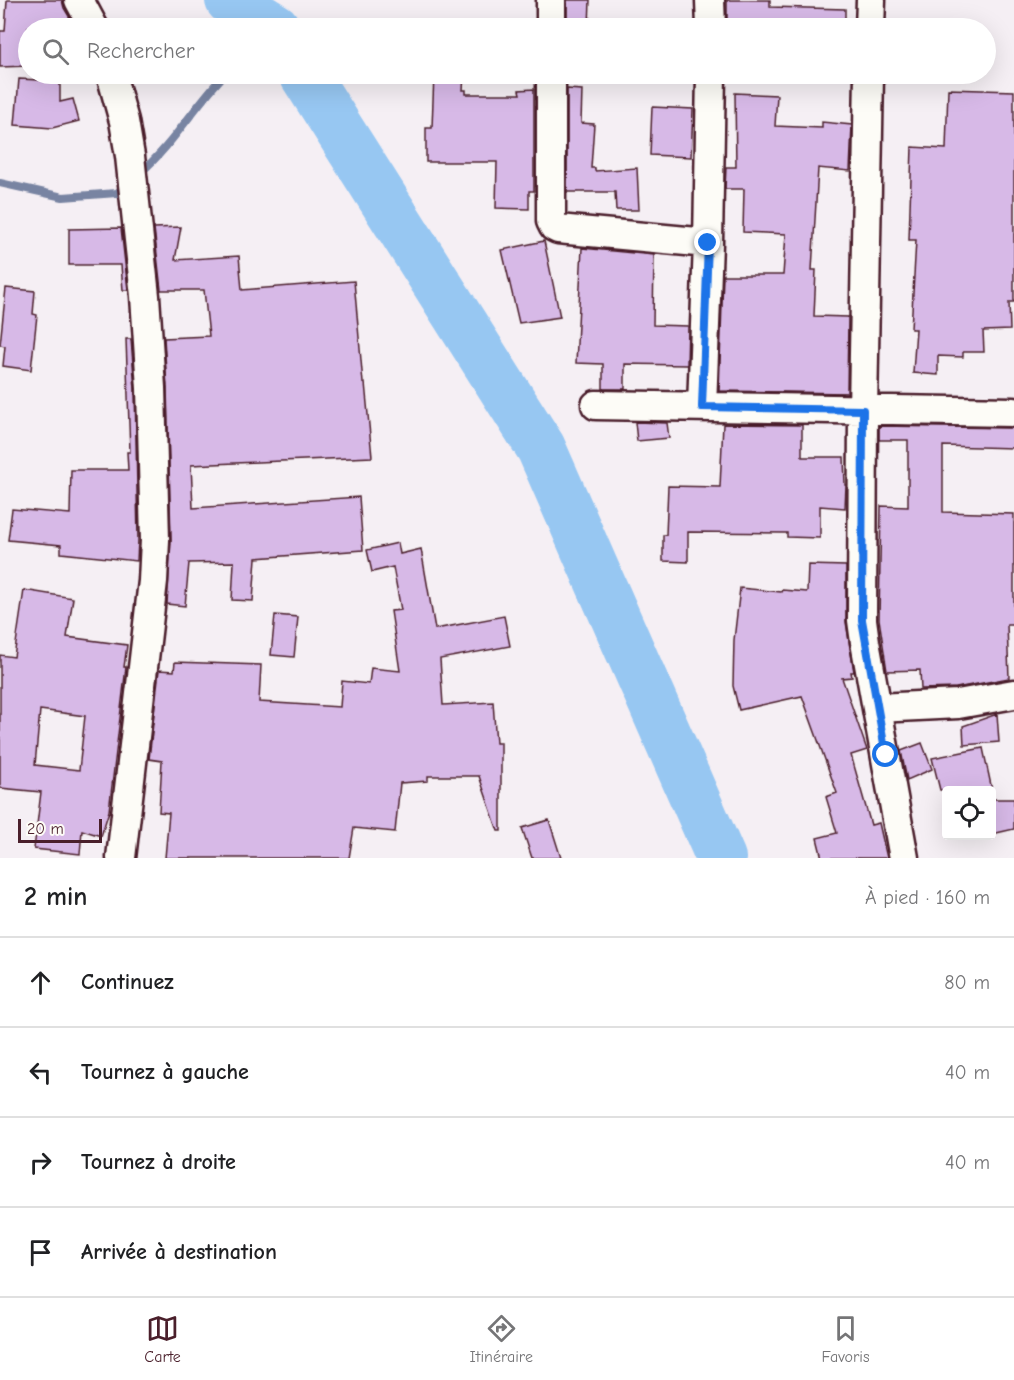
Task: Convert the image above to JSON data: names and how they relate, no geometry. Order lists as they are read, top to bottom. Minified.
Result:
{"scale_bar":"20 m","page":{"search":"Rechercher","scale":"20 m","heading":["2 min","À pied · 160 m"],"list":[["Continuez","80 m"],["Tournez à gauche","40 m"],["Tournez à droite","40 m"],"Arrivée à destination"],"nav":["Carte","Itinéraire","Favoris"]}}
